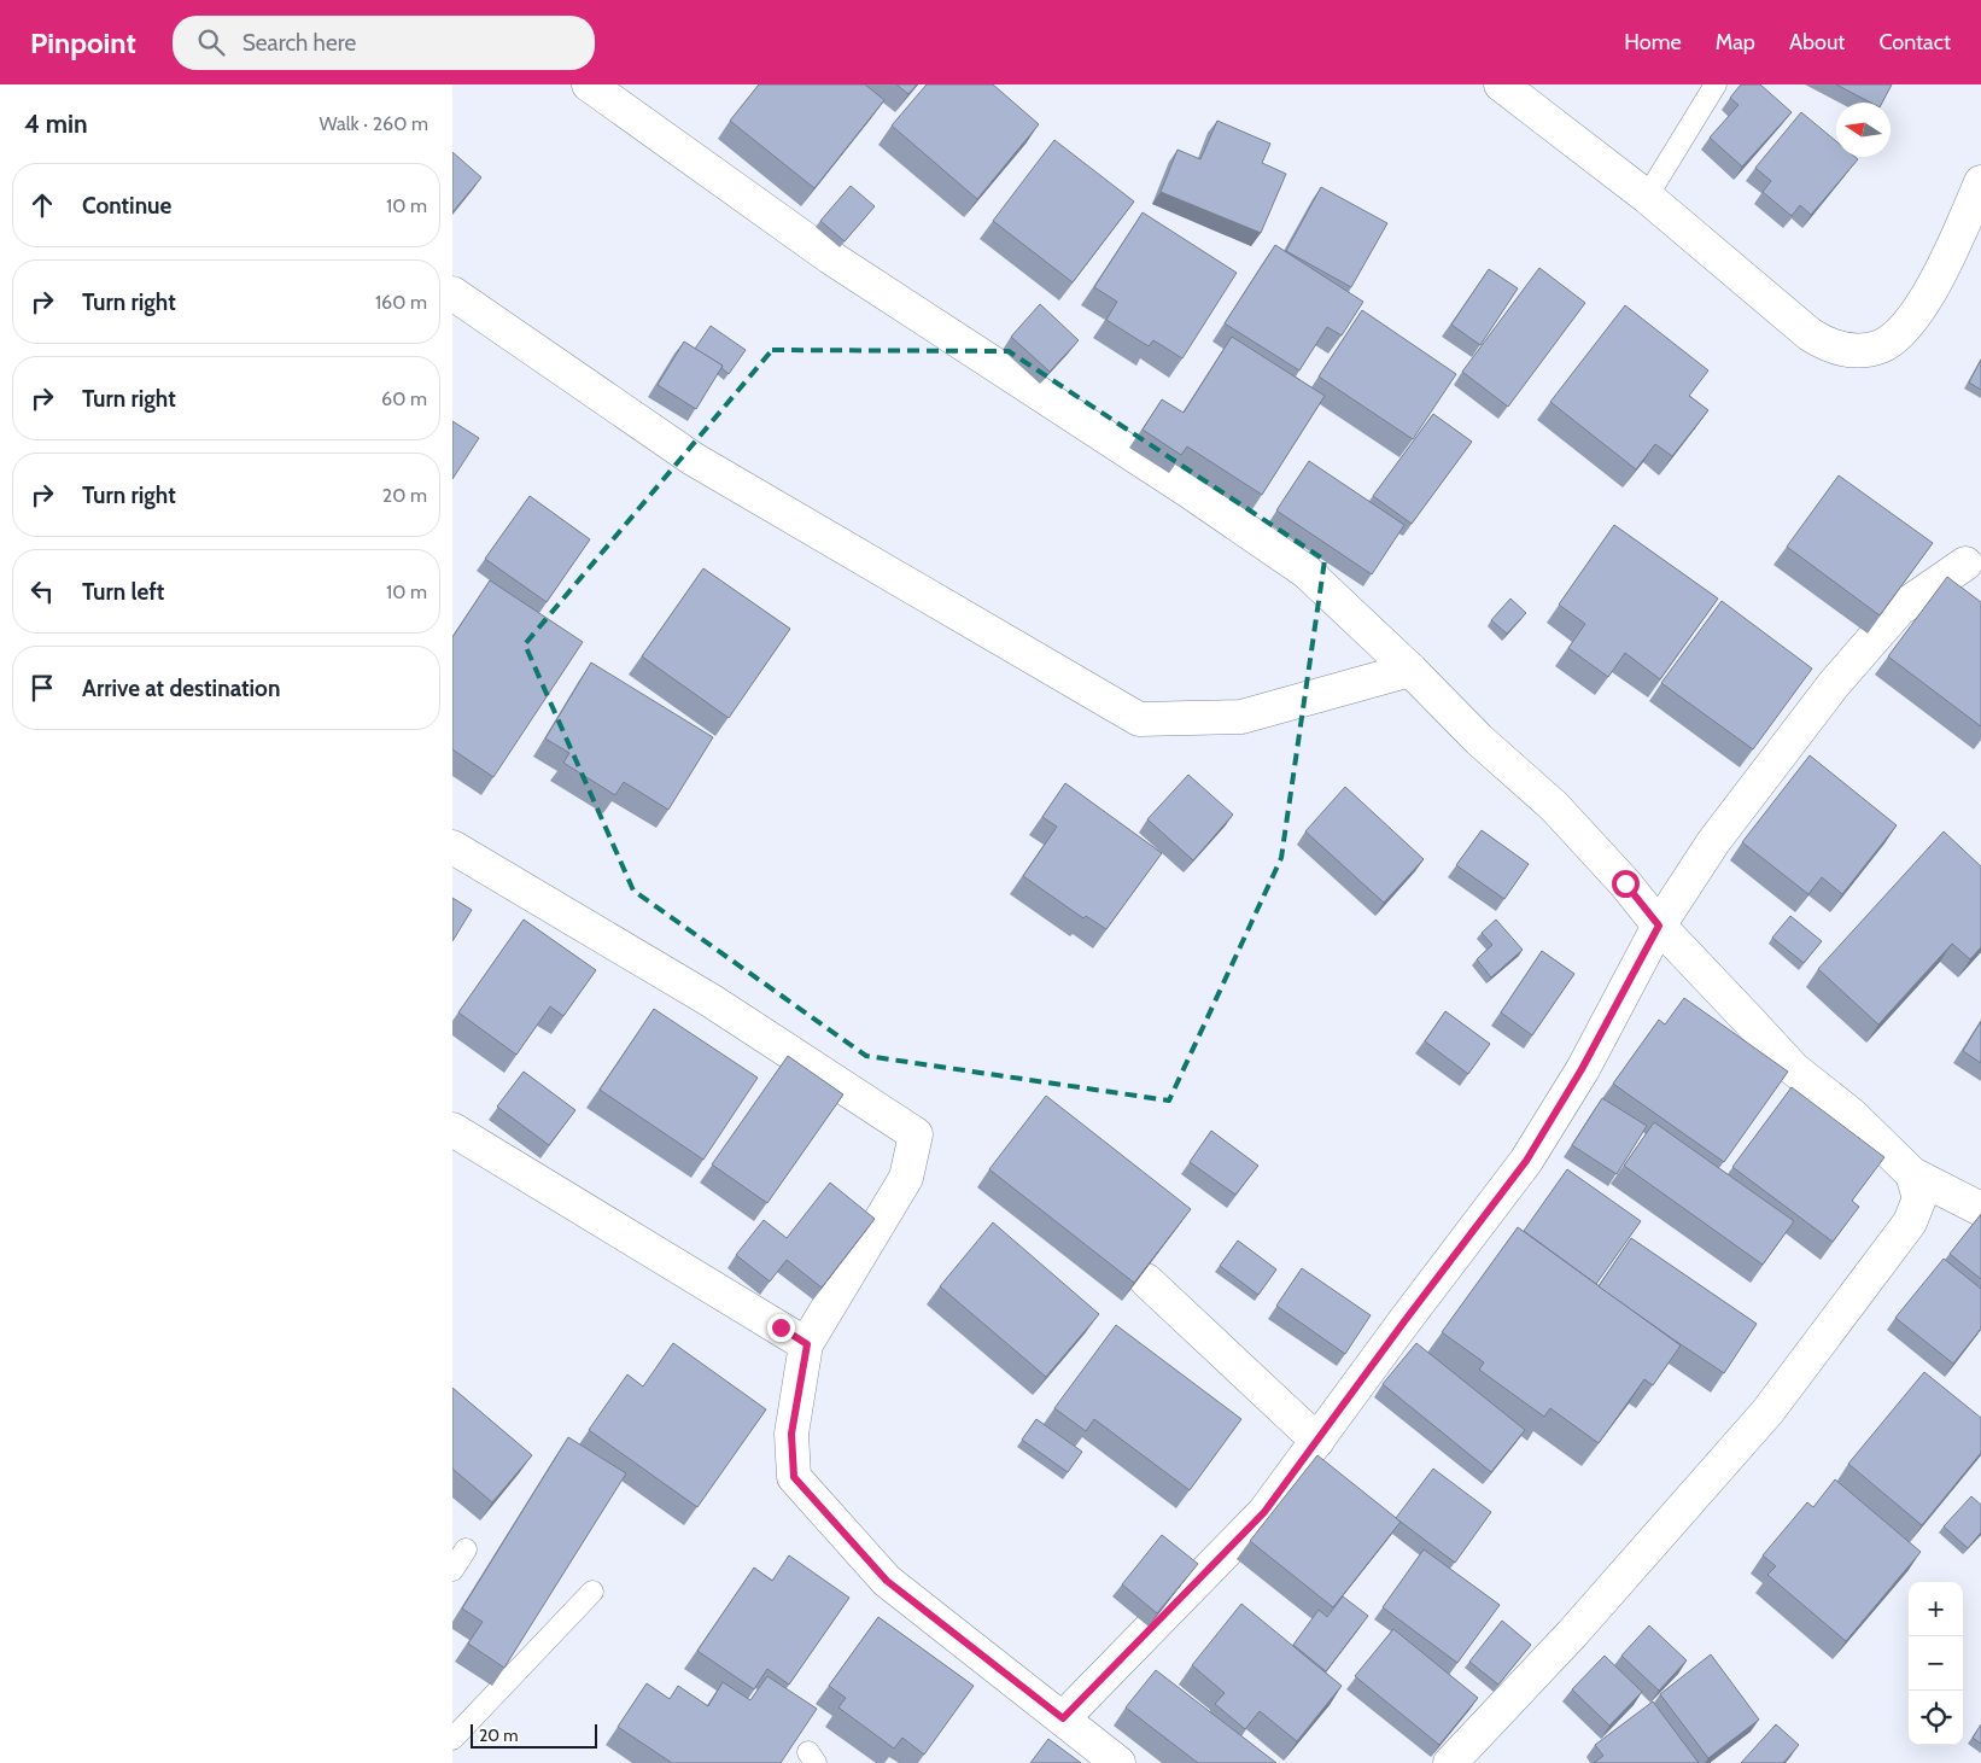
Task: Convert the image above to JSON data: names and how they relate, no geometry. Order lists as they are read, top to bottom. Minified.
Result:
{"scale_bar":"20 m","north":"left","page":{"header":"Pinpoint","search":"Search here","nav":["Home","Map","About","Contact"],"heading":["4 min","Walk · 260 m"],"list":[["Continue","10 m"],["Turn right","160 m"],["Turn right","60 m"],["Turn right","20 m"],["Turn left","10 m"],"Arrive at destination"],"map_buttons":["+","−"],"scale":"20 m"}}
